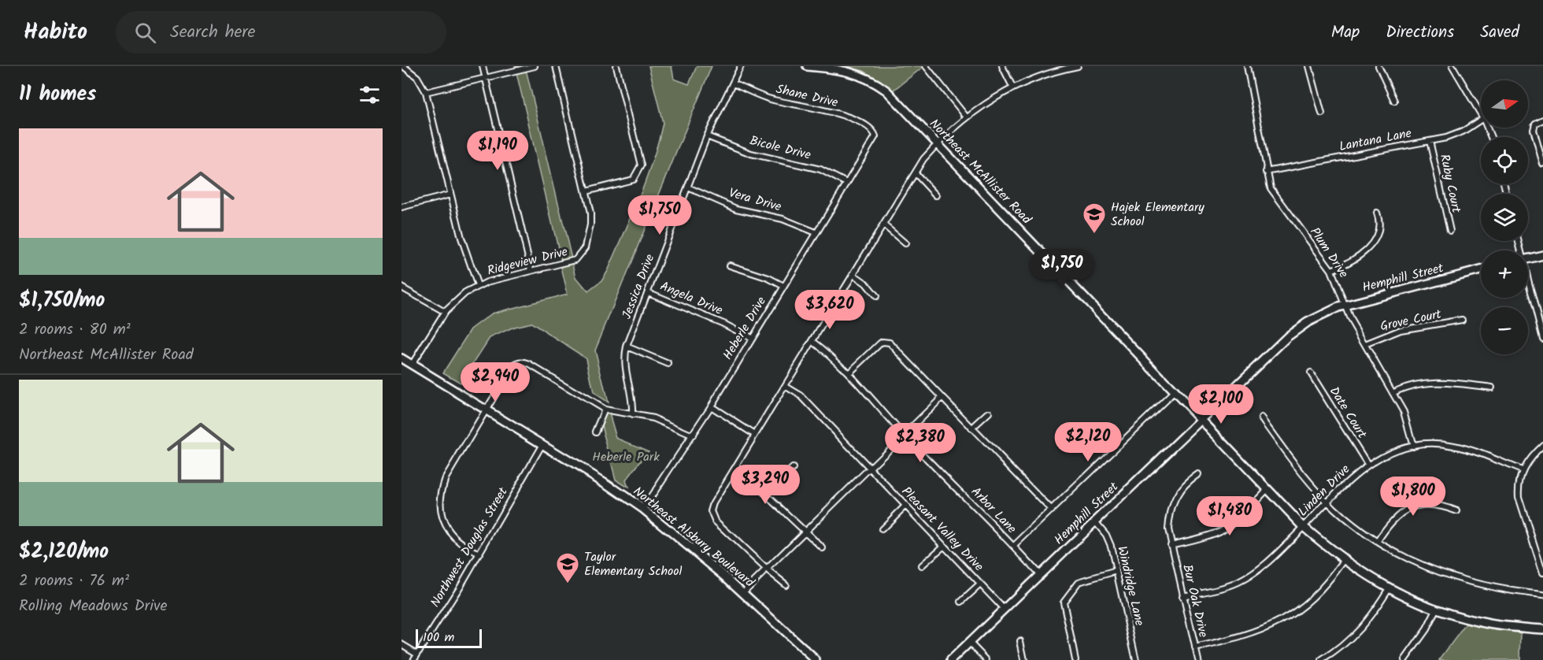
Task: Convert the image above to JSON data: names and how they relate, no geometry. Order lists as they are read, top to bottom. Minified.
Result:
{"streets":{"street":["Shane Drive","Lantana Lane","Bicole Drive","Northeast McAllister Road","Ruby Court","Vera Drive","Plum Drive","Ridgeview Drive","Hemphill Street","Jessica Drive","Angela Drive","Grove Court","Heberle Drive","Date Court","Linden Drive","Arbor Lane","Pleasant Valley Drive","Northeast Alsbury Boulevard","Northwest Douglas Street","Windridge Lane","Bur Oak Drive"]},"crossings":[["Shane Drive","Jessica Drive"],["Shane Drive","Heberle Drive"],["Lantana Lane","Ruby Court"],["Lantana Lane","Plum Drive"],["Bicole Drive","Jessica Drive"],["Bicole Drive","Heberle Drive"],["Northeast McAllister Road","Hemphill Street"],["Northeast McAllister Road","Linden Drive"],["Vera Drive","Jessica Drive"],["Vera Drive","Heberle Drive"],["Plum Drive","Hemphill Street"],["Plum Drive","Grove Court"],["Plum Drive","Linden Drive"],["Ridgeview Drive","Northeast Alsbury Boulevard"],["Hemphill Street","Arbor Lane"],["Hemphill Street","Pleasant Valley Drive"],["Hemphill Street","Windridge Lane"],["Jessica Drive","Angela Drive"],["Angela Drive","Heberle Drive"],["Heberle Drive","Northeast Alsbury Boulevard"],["Date Court","Linden Drive"],["Linden Drive","Bur Oak Drive"],["Northeast Alsbury Boulevard","Northwest Douglas Street"]],"parks":["Heberle Park"],"places":{"school or university":["Hajek Elementary School","Taylor Elementary School"]},"scale_bar":"100 m","north":"right","page":{"header":"Habito","search":"Search here","nav":["Map","Directions","Saved"],"heading":"11 homes","map_buttons":["+","−"],"list":[{"name":"$1,750/mo","note":"2 rooms · 80 m² · Northeast McAllister Road"},{"name":"$2,120/mo","note":"2 rooms · 76 m² · Rolling Meadows Drive"}],"price":["$1,190","$1,750","$1,750","$3,620","$2,940","$2,100","$2,120","$2,380","$3,290","$1,800","$1,480"],"scale":"100 m"}}
